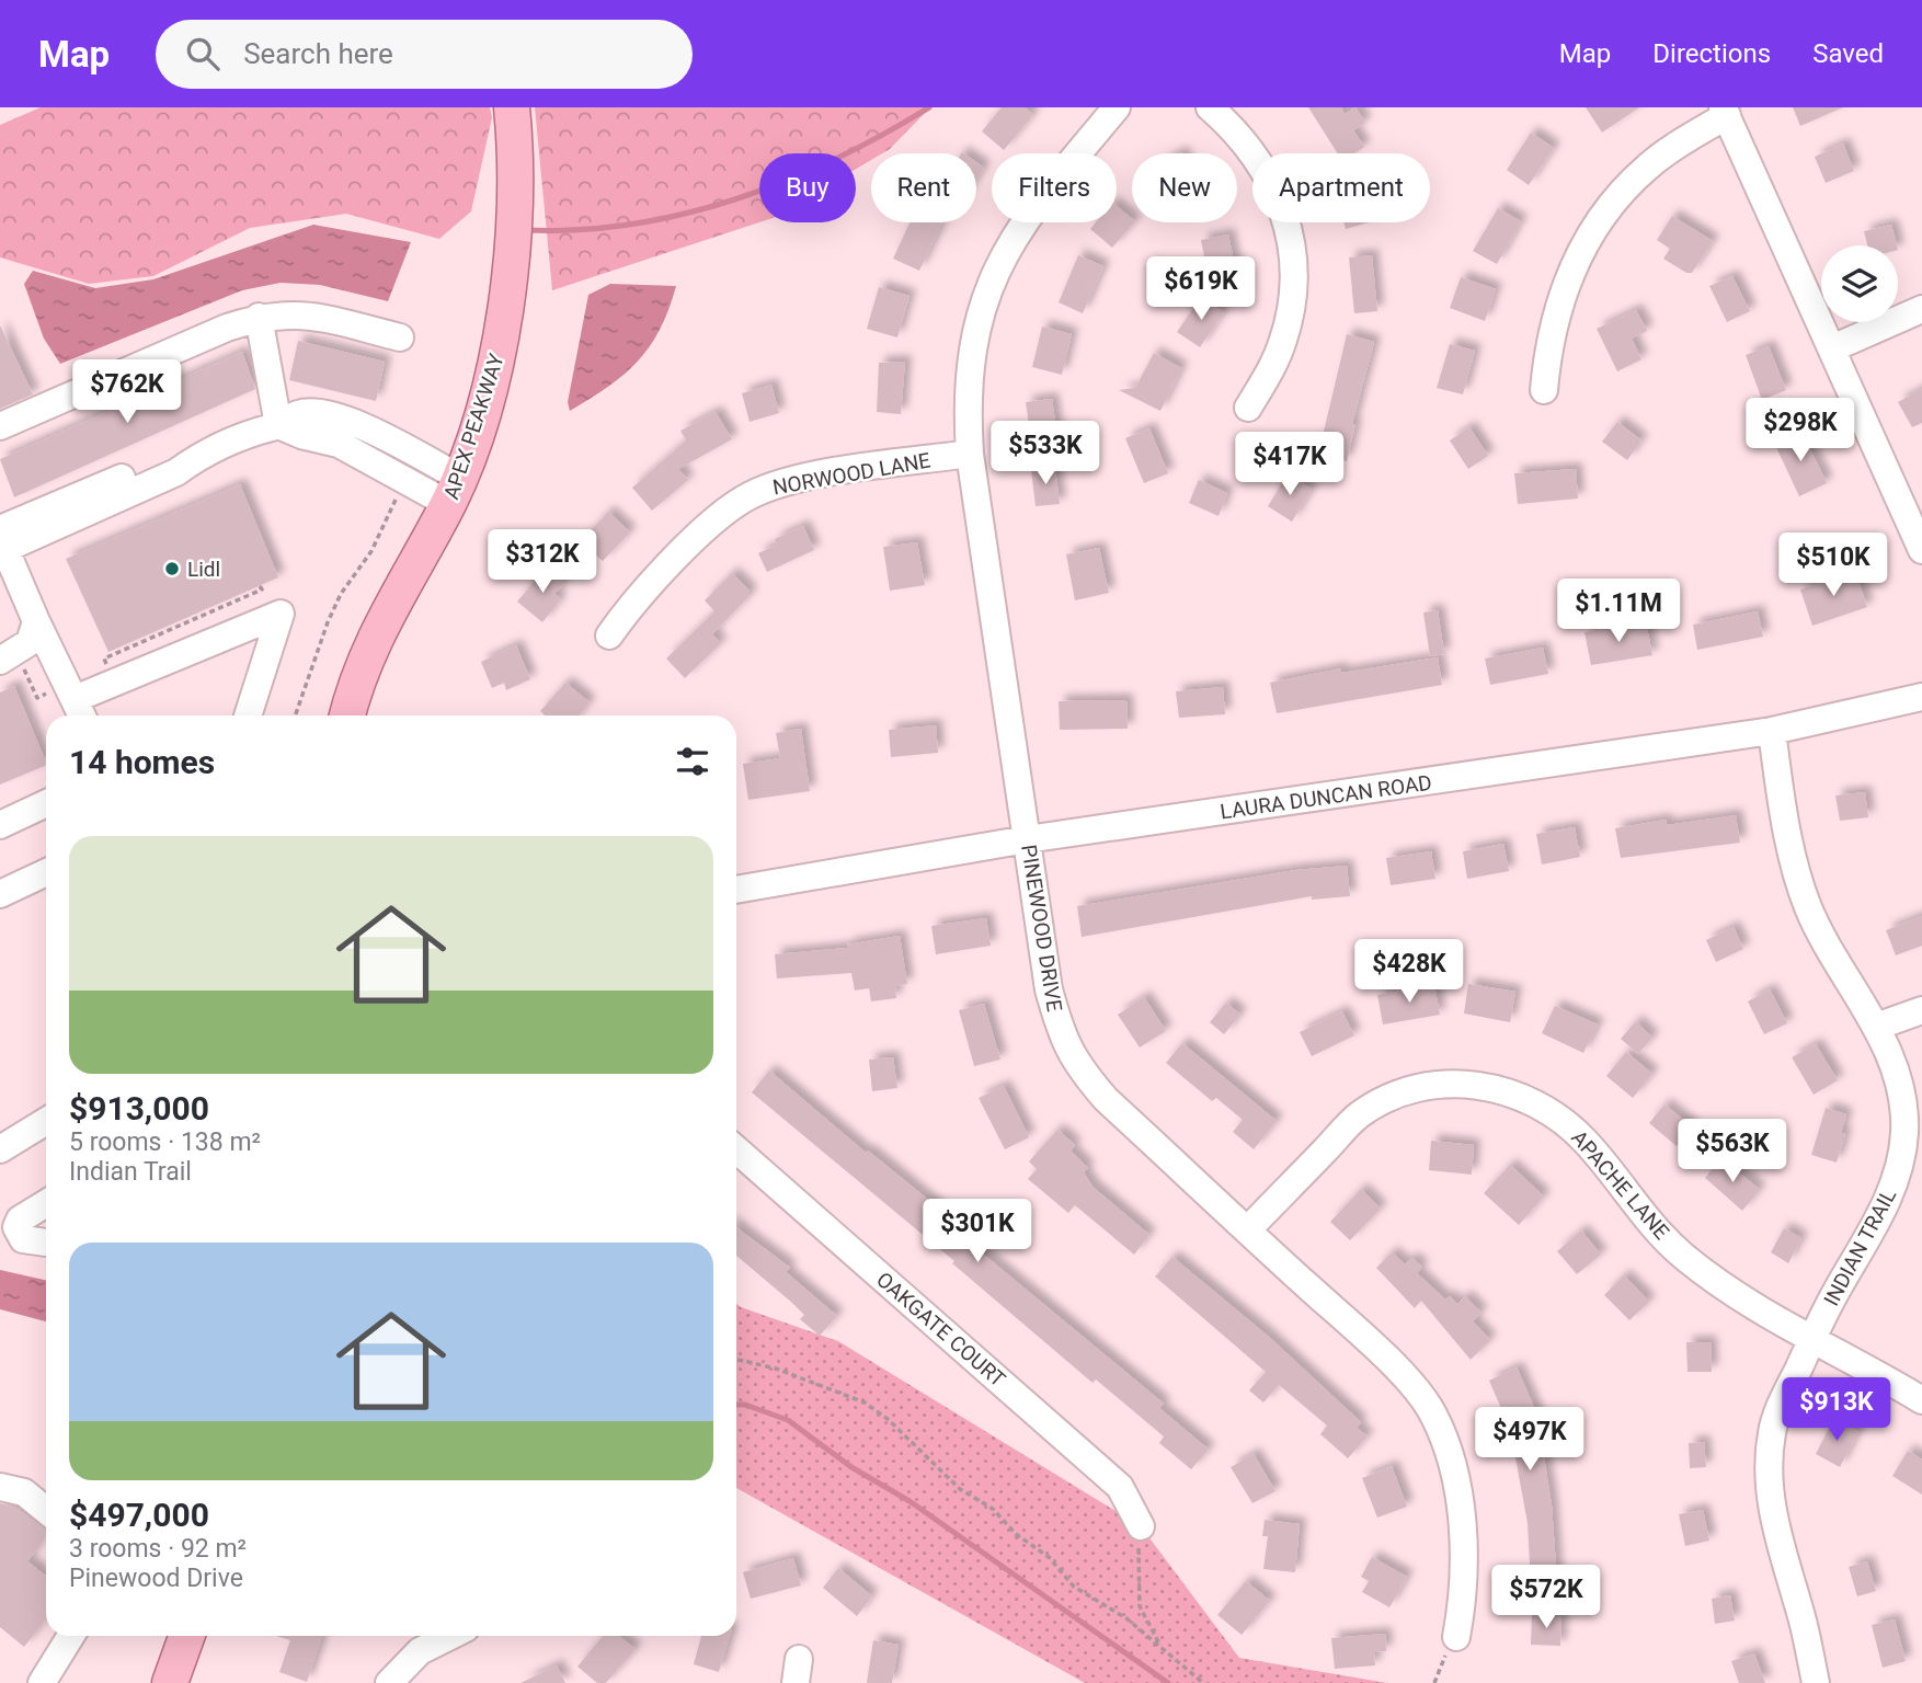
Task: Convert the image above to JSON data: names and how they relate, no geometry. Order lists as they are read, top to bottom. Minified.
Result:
{"streets":{"main road":["APEX PEAKWAY"],"street":["NORWOOD LANE","LAURA DUNCAN ROAD","PINEWOOD DRIVE","APACHE LANE","INDIAN TRAIL","OAKGATE COURT"]},"crossings":[["NORWOOD LANE","PINEWOOD DRIVE"],["LAURA DUNCAN ROAD","PINEWOOD DRIVE"],["LAURA DUNCAN ROAD","INDIAN TRAIL"],["PINEWOOD DRIVE","APACHE LANE"],["APACHE LANE","INDIAN TRAIL"]],"places":["Lidl"],"page":{"header":"Map","search":"Search here","nav":["Map","Directions","Saved"],"chip":["Buy","Rent","Filters","New","Apartment"],"price":["$619K","$762K","$298K","$533K","$417K","$312K","$510K","$1.11M","$428K","$563K","$301K","$913K","$497K","$572K"],"heading":"14 homes","list":[{"name":"$913,000","note":"5 rooms · 138 m² · Indian Trail"},{"name":"$497,000","note":"3 rooms · 92 m² · Pinewood Drive"}]}}
